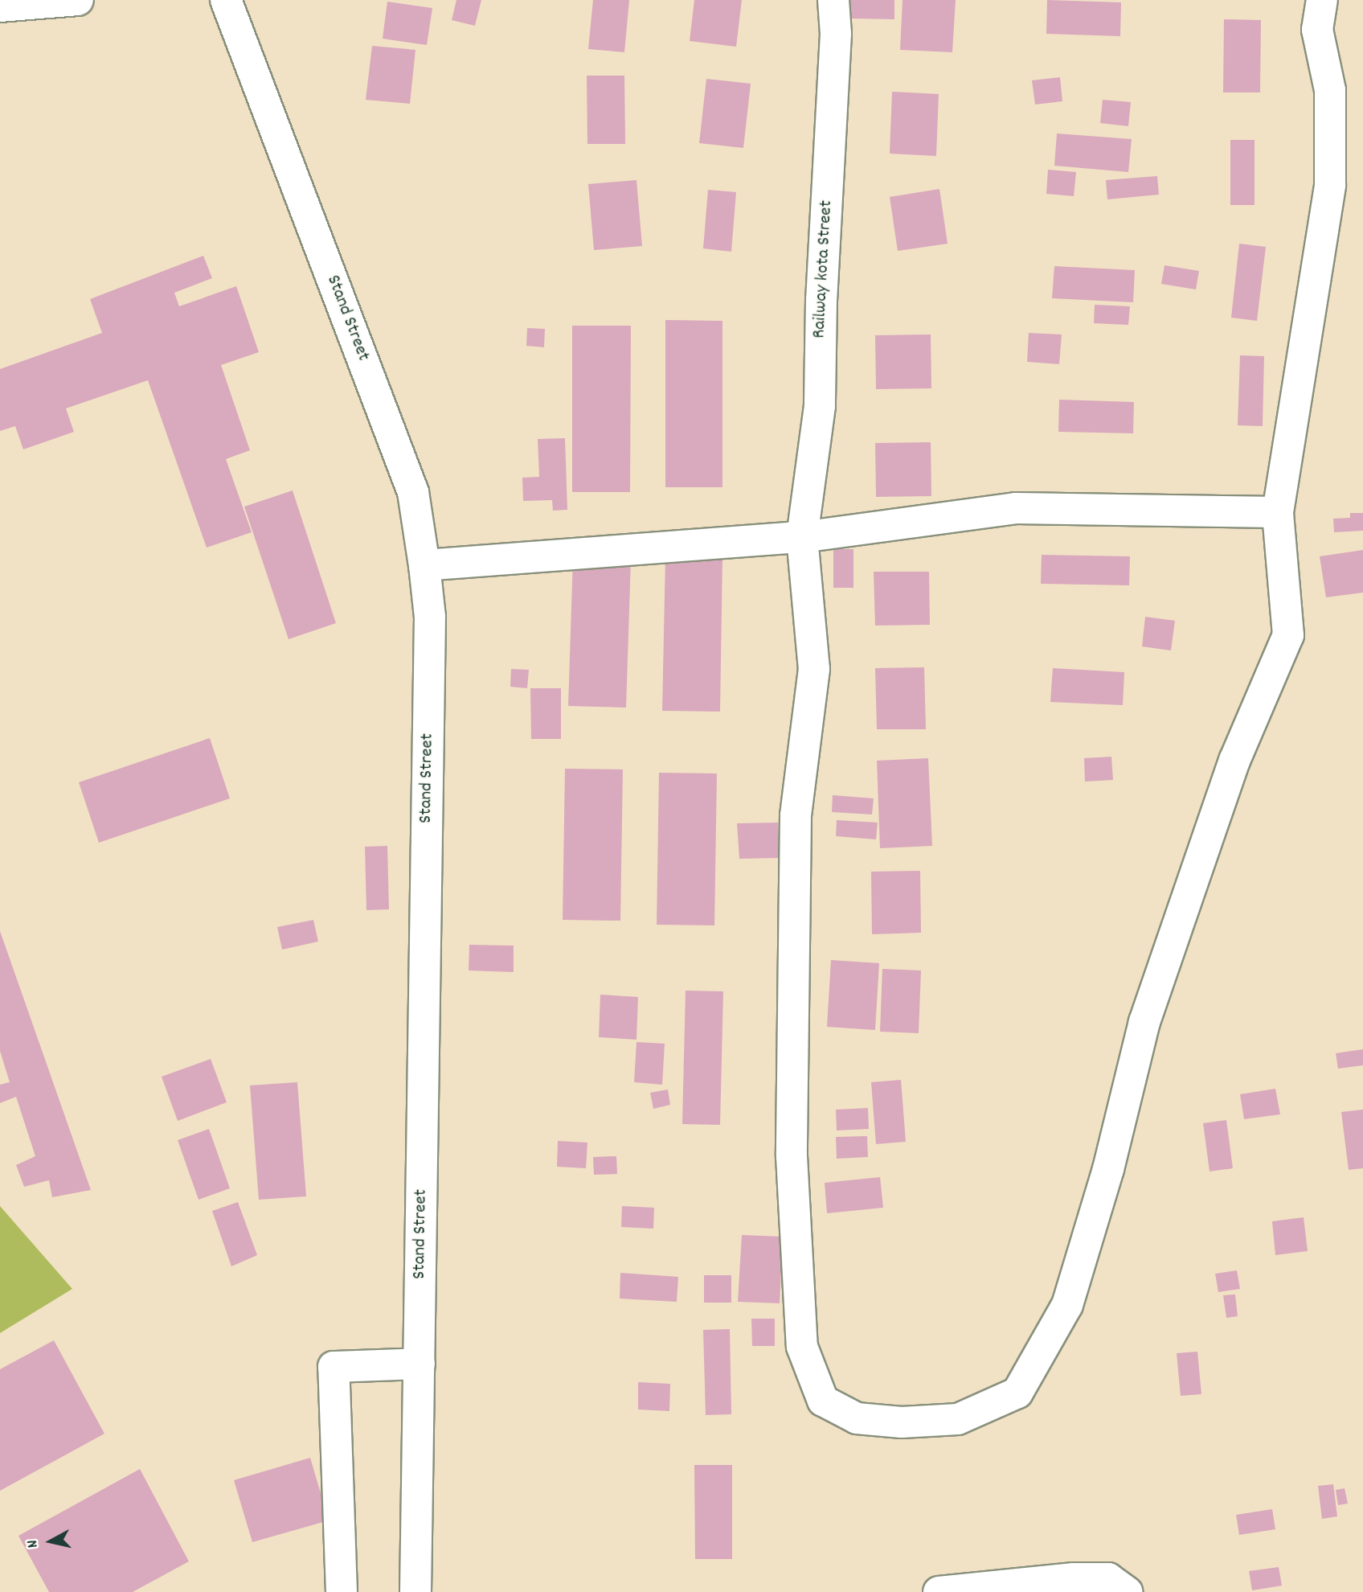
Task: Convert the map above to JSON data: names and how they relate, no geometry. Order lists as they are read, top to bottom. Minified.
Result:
{"streets":{"street":["Railway kota Street","Stand Street"]},"north":"left"}
